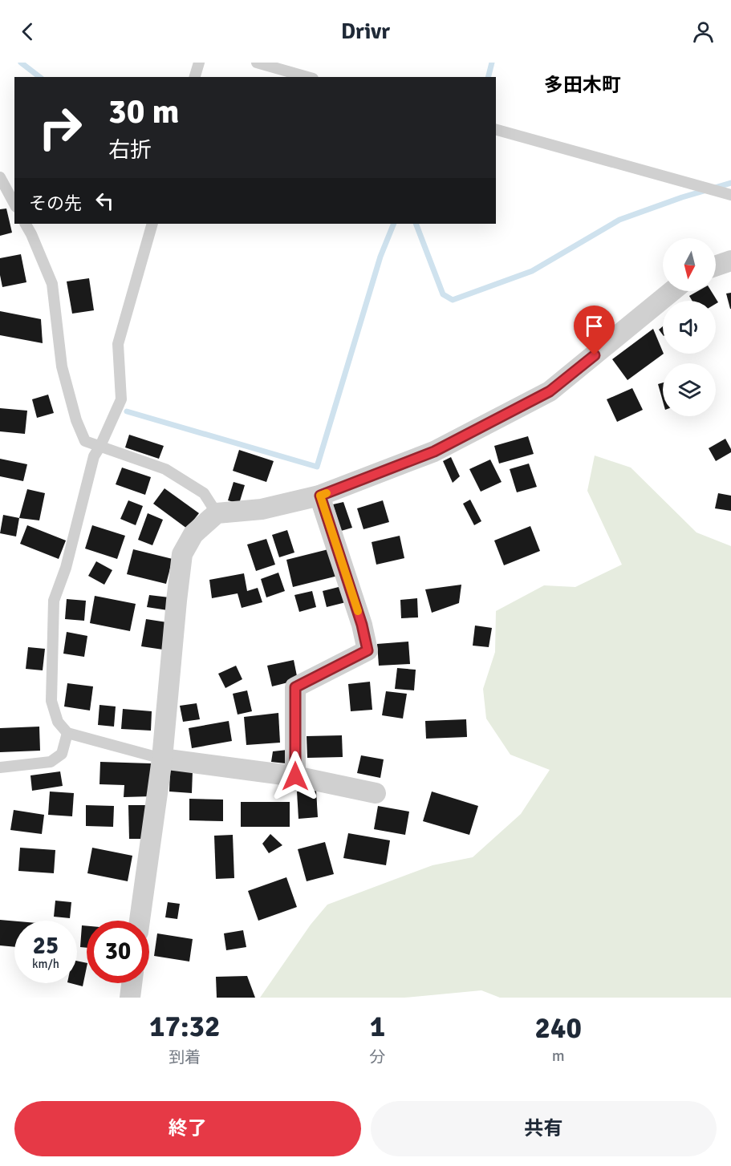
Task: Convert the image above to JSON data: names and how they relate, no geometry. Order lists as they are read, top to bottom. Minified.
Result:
{"districts":["多田木町"],"north":"bottom","page":{"header":"Drivr","turn":["30 m","右折"],"then":"その先","speed":"25 km/h","limit":"30","eta":["17:32","到着","1","分","240","m"],"buttons":["終了","共有"]}}
